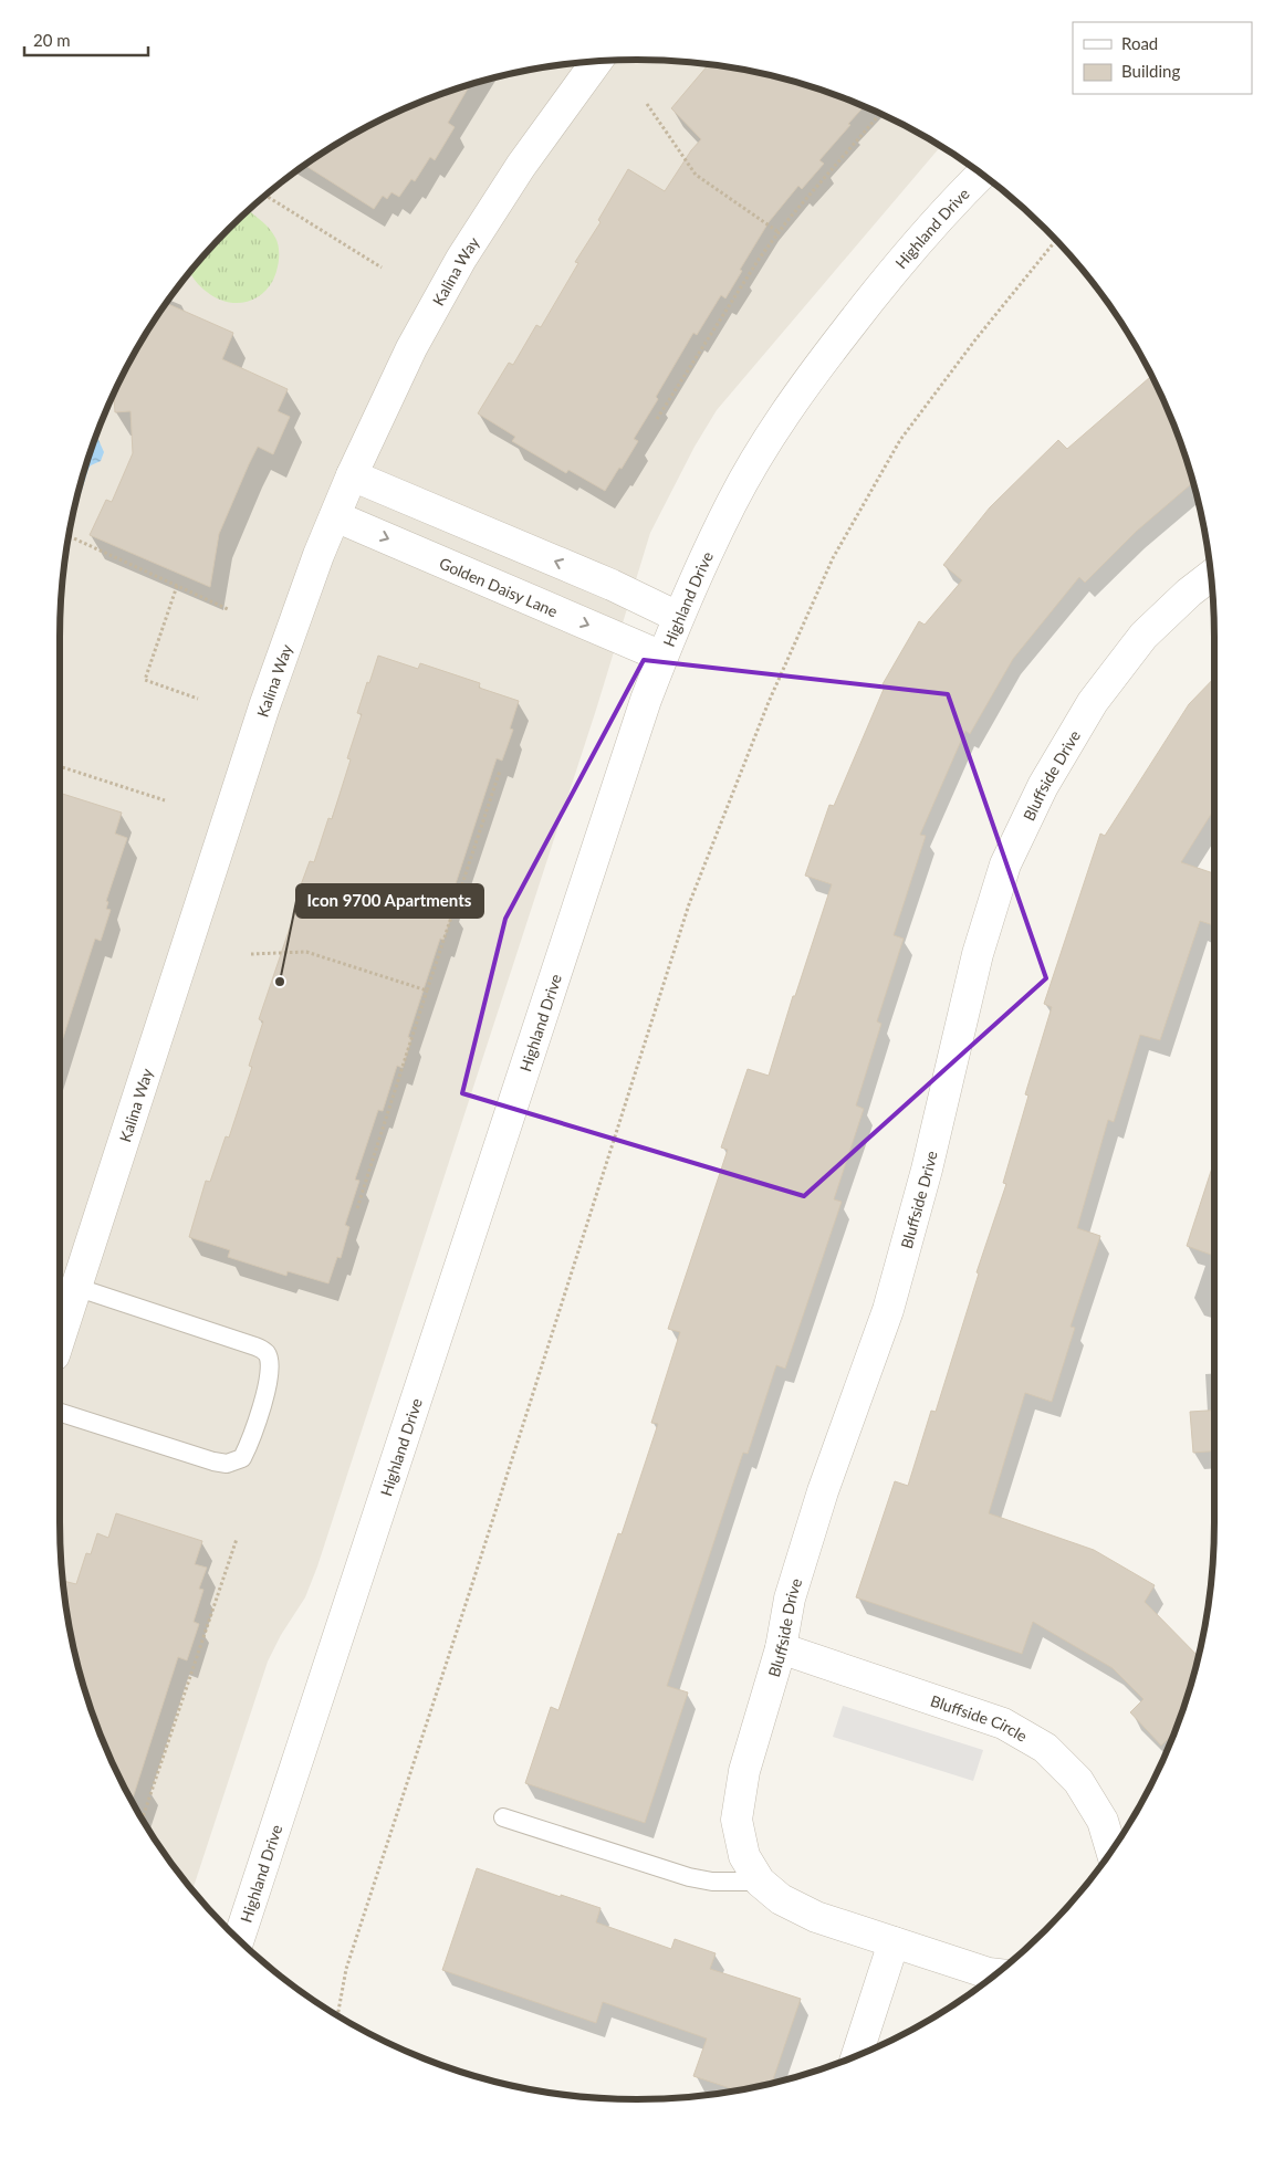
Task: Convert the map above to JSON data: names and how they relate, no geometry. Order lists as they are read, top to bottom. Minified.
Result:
{"streets":{"street":["Highland Drive","Kalina Way","Golden Daisy Lane","Bluffside Drive","Bluffside Circle"]},"crossings":[["Highland Drive","Golden Daisy Lane"],["Kalina Way","Golden Daisy Lane"],["Bluffside Drive","Bluffside Circle"]],"places":["Icon 9700 Apartments"],"legend":["Road","Building"],"scale_bar":"20 m"}
